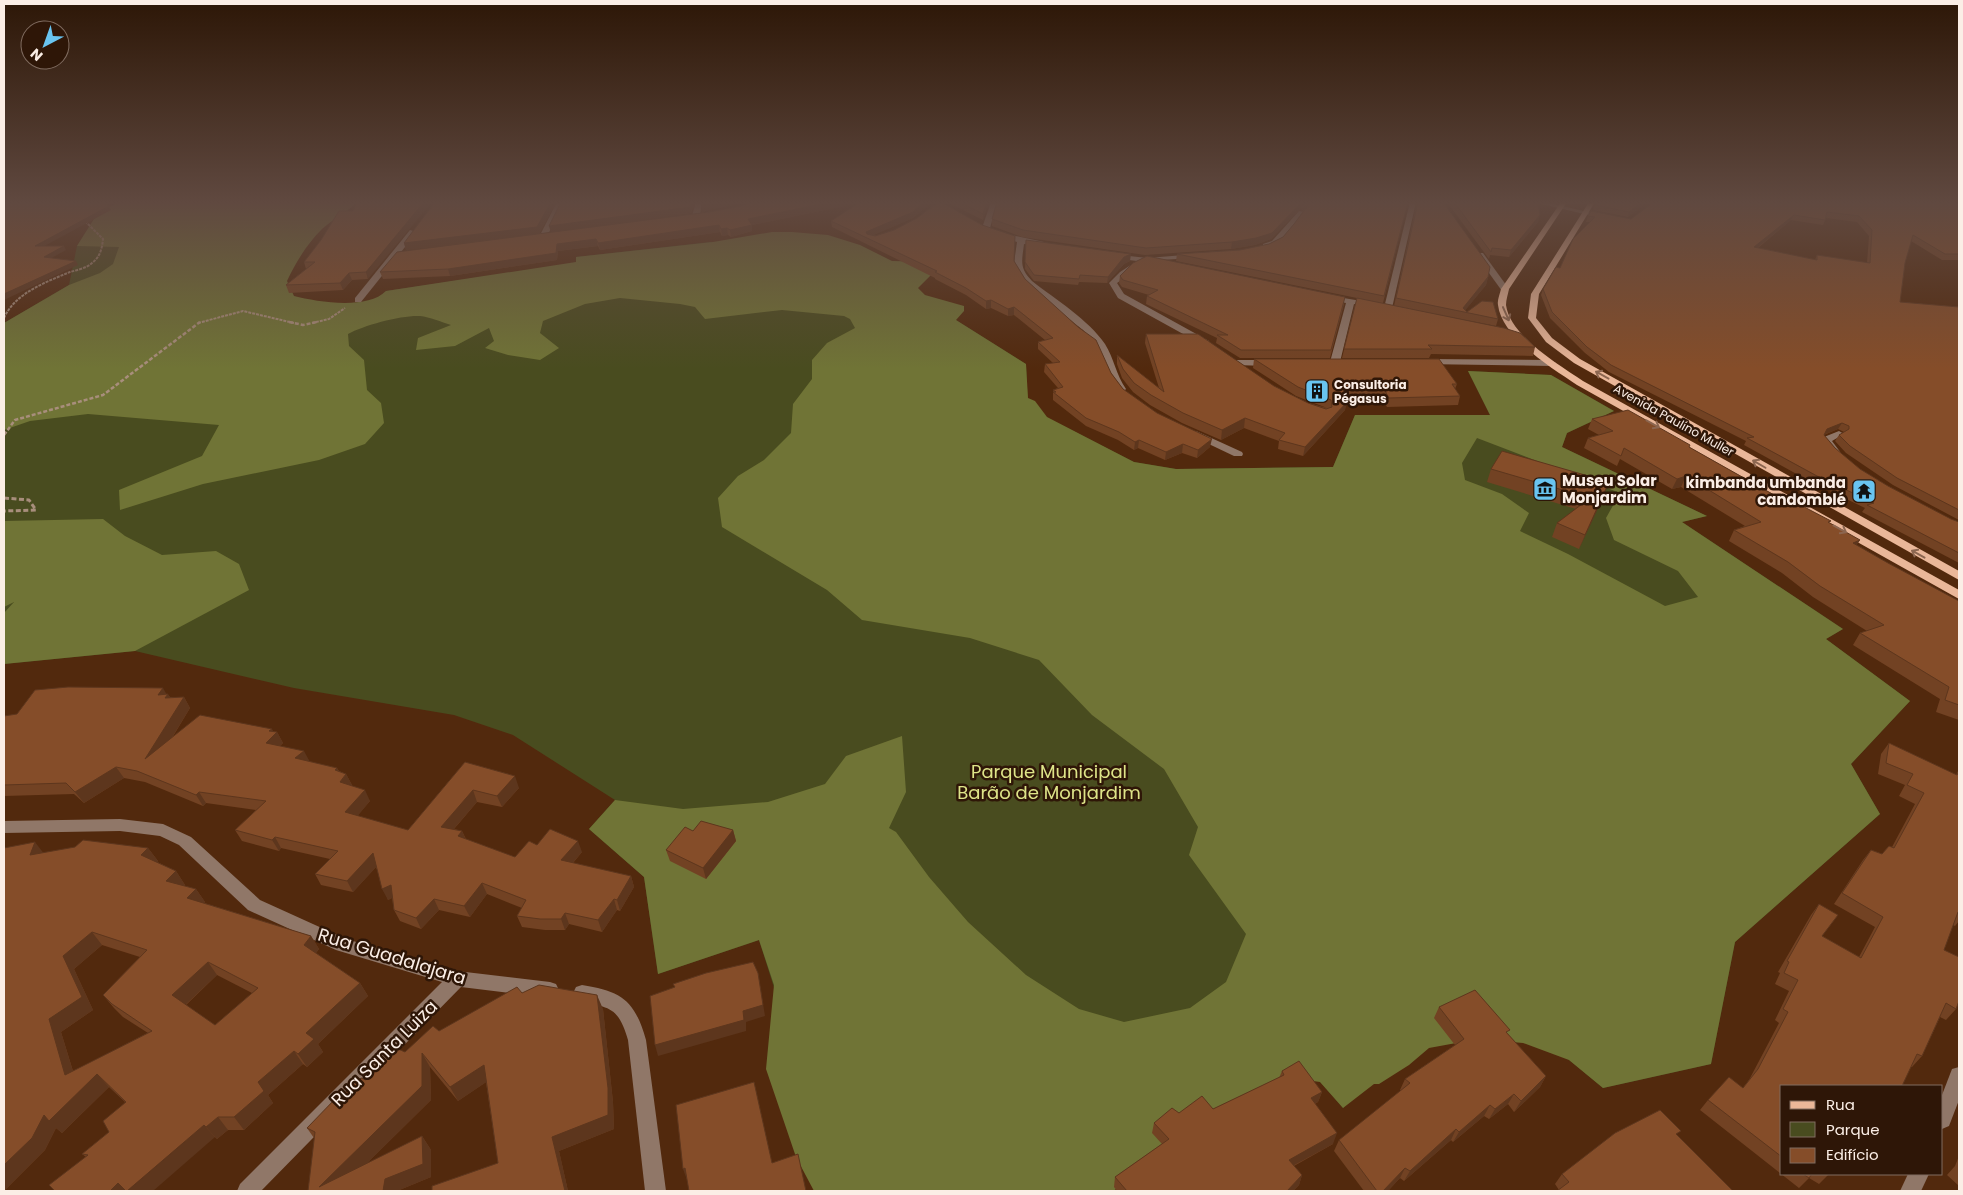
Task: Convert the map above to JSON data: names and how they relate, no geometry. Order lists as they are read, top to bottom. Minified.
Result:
{"streets":{"main road":["Avenida Paulino Muller"],"street":["Rua Guadalajara","Rua Santa Luiza"]},"crossings":[["Rua Guadalajara","Rua Santa Luiza"]],"parks":["Parque Municipal Barão de Monjardim"],"places":{"building":["Consultoria Pégasus"],"museum":["Museu Solar Monjardim"],"temple":["kimbanda umbanda candomblé"]},"legend":["Rua","Parque","Edifício"],"north":"bottom left"}
